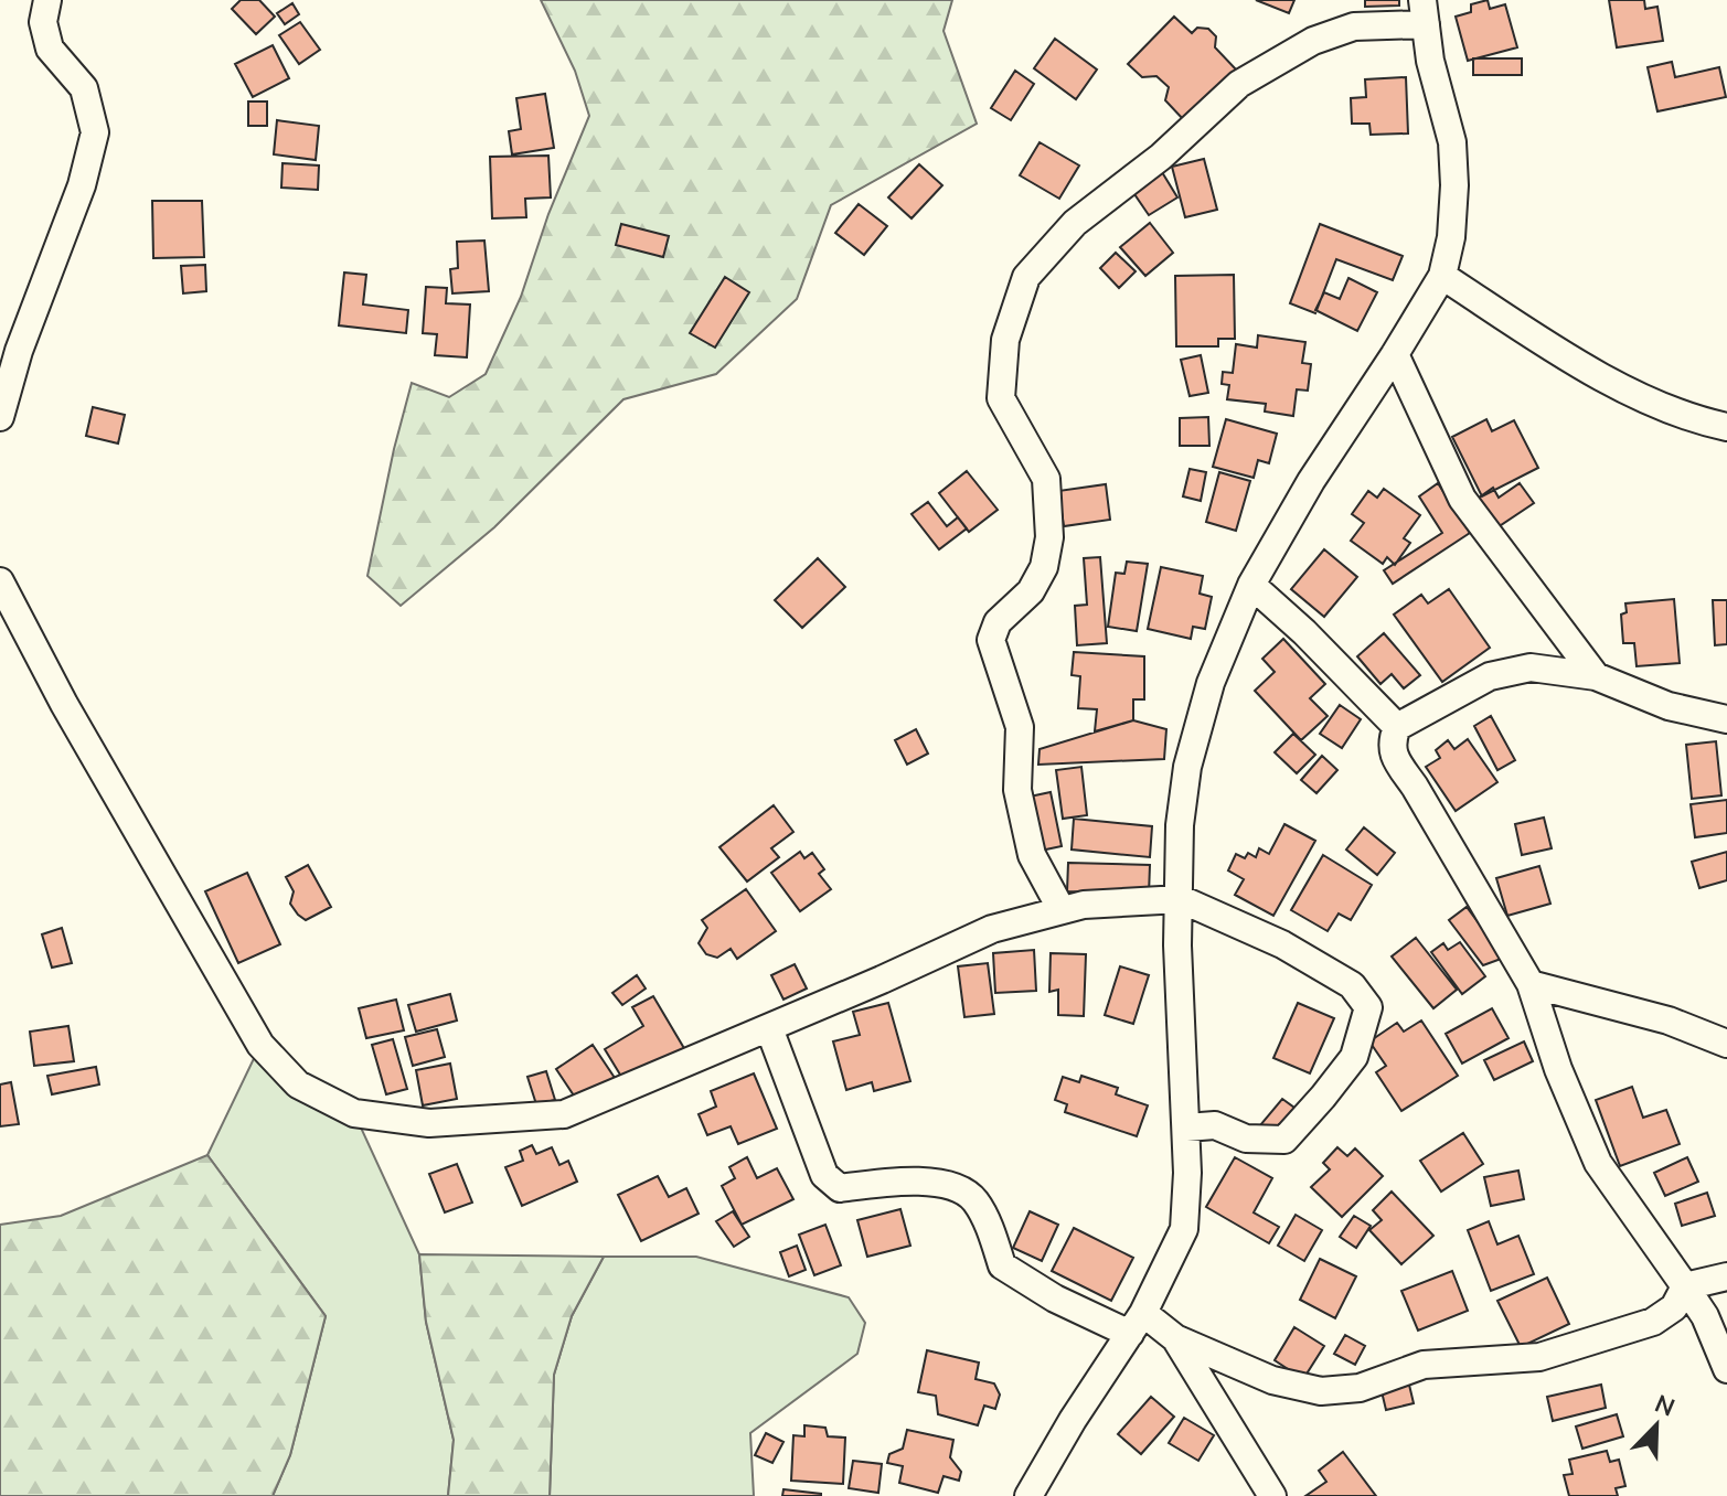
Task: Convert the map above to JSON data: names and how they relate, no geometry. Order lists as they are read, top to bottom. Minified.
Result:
{"north":"top right"}
